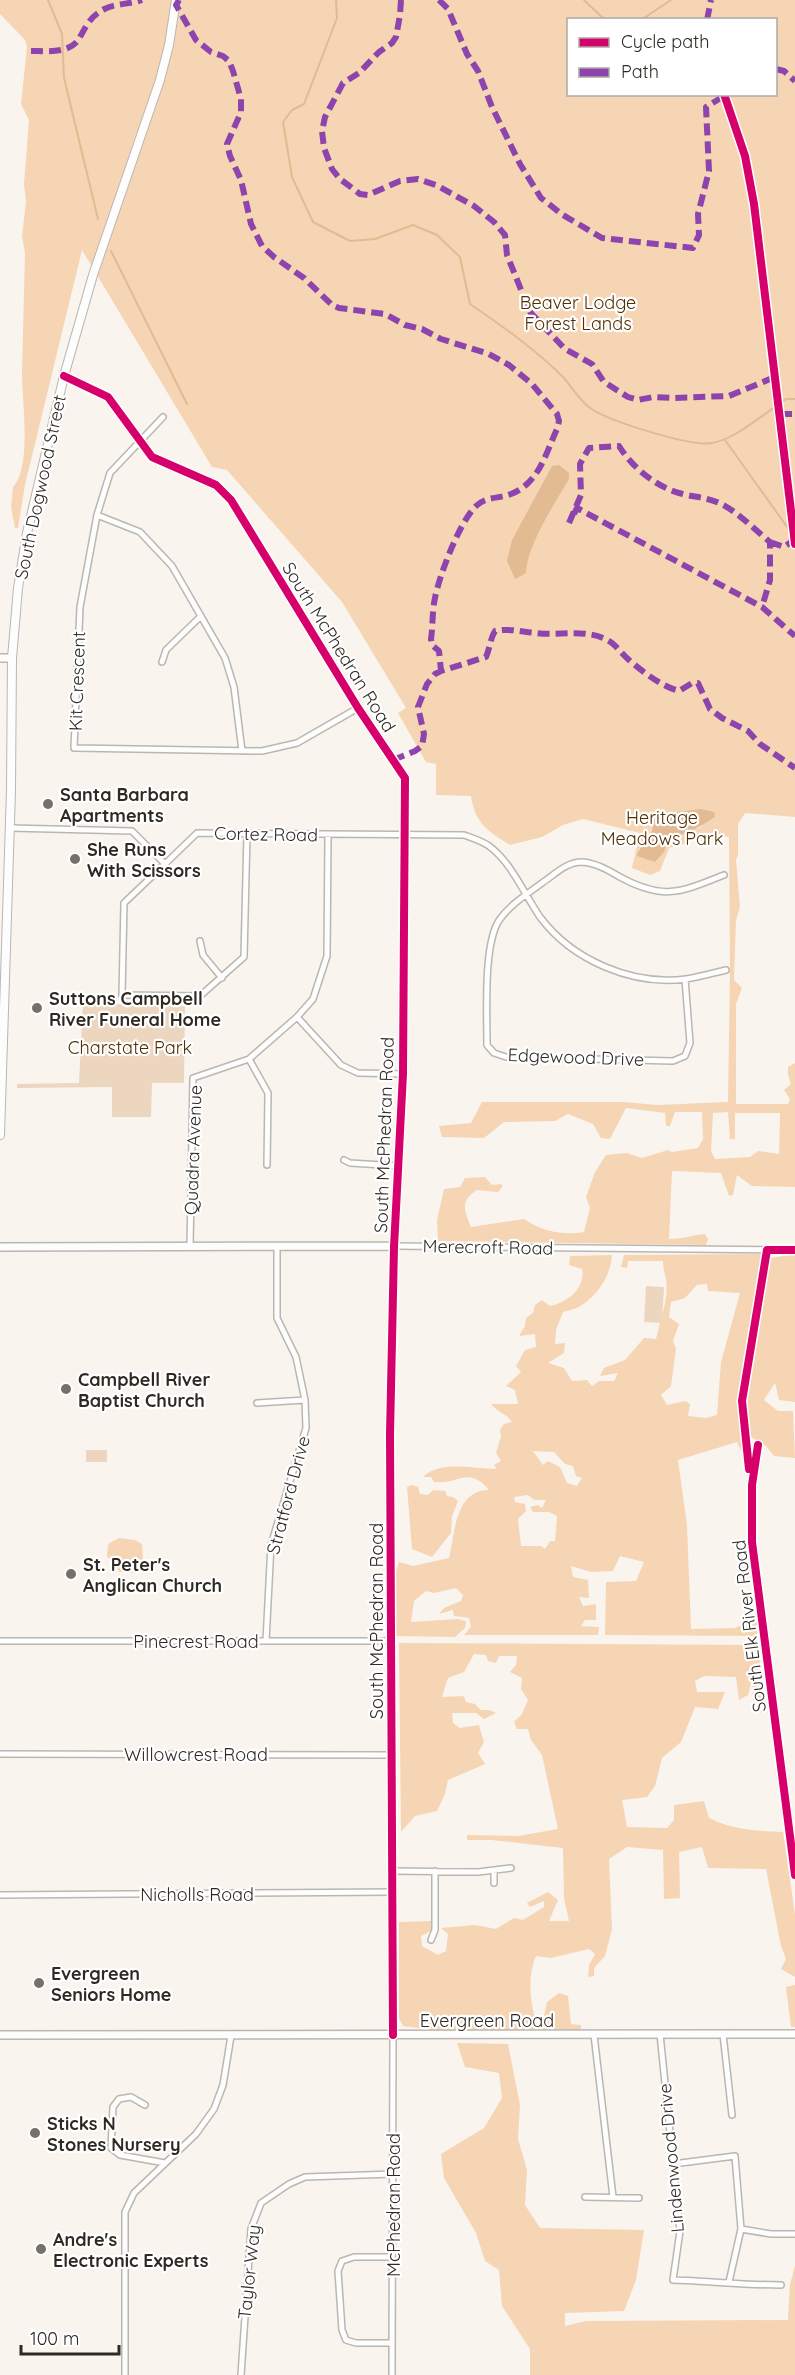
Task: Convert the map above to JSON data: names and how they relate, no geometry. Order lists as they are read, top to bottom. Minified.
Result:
{"streets":{"main road":["South Dogwood Street"],"street":["South McPhedran Road","Kit Crescent","Cortez Road","Edgewood Drive","Quadra Avenue","Merecroft Road","Stratford Drive","South Elk River Road","Pinecrest Road","Willowcrest Road","Nicholls Road","Evergreen Road","Lindenwood Drive","McPhedran Road","Taylor Way"]},"crossings":[["South Dogwood Street","South McPhedran Road"],["South McPhedran Road","Kit Crescent"],["South McPhedran Road","Cortez Road"],["South McPhedran Road","Merecroft Road"],["South McPhedran Road","Pinecrest Road"],["South McPhedran Road","Willowcrest Road"],["South McPhedran Road","Nicholls Road"],["South McPhedran Road","Evergreen Road"],["South McPhedran Road","McPhedran Road"],["Cortez Road","Edgewood Drive"],["Cortez Road","Quadra Avenue"],["Quadra Avenue","Merecroft Road"],["Merecroft Road","Stratford Drive"],["Stratford Drive","Pinecrest Road"],["Evergreen Road","Lindenwood Drive"],["Evergreen Road","McPhedran Road"],["McPhedran Road","Taylor Way"]],"parks":["Beaver Lodge Forest Lands","Heritage Meadows Park","Charstate Park"],"places":["Santa Barbara Apartments","She Runs With Scissors","Suttons Campbell River Funeral Home","Campbell River Baptist Church","St. Peter's Anglican Church","Evergreen Seniors Home","Sticks N Stones Nursery","Andre's Electronic Experts"],"legend":["Cycle path","Path"],"scale_bar":"100 m"}
